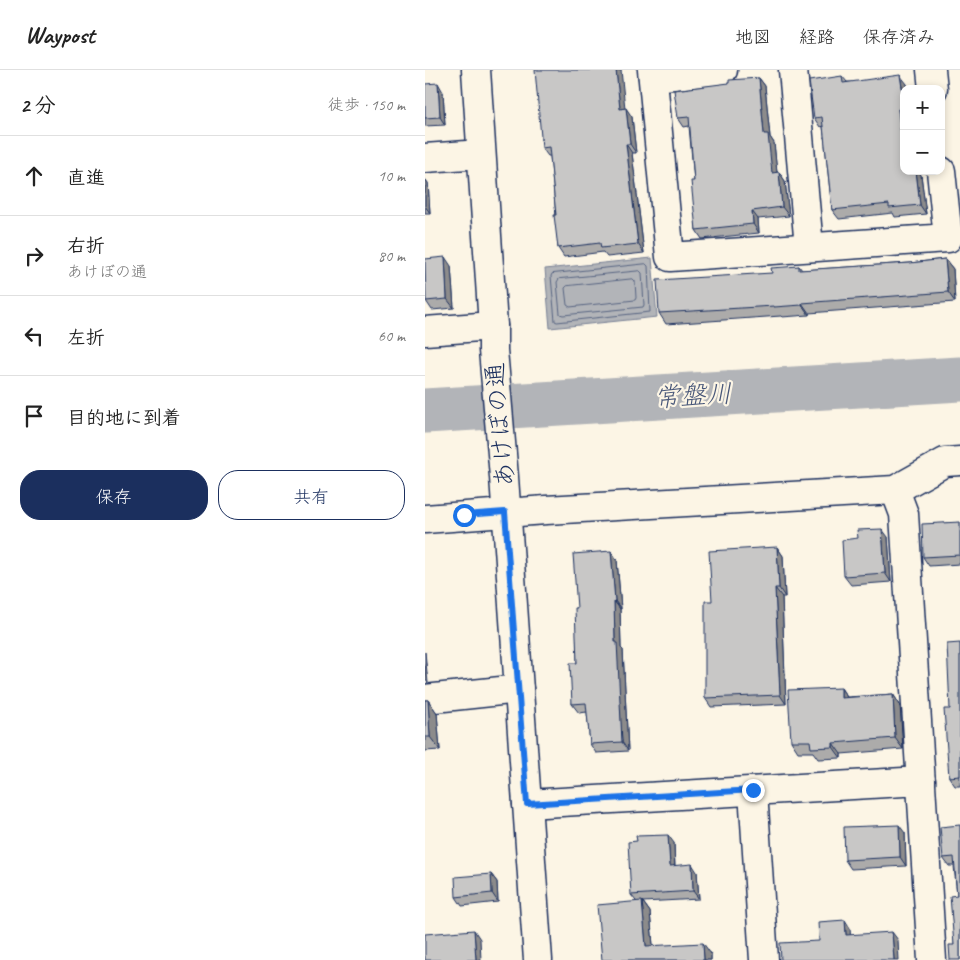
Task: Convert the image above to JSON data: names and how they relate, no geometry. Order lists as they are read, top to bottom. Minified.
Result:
{"streets":{"street":["あけぼの通"]},"water":["常盤川"],"page":{"header":"Waypost","nav":["地図","経路","保存済み"],"heading":["2 分","徒歩 · 150 m"],"map_buttons":["+","−"],"list":[["直進","10 m"],["右折","あけぼの通","80 m"],["左折","60 m"],"目的地に到着"],"buttons":["保存","共有"]}}
